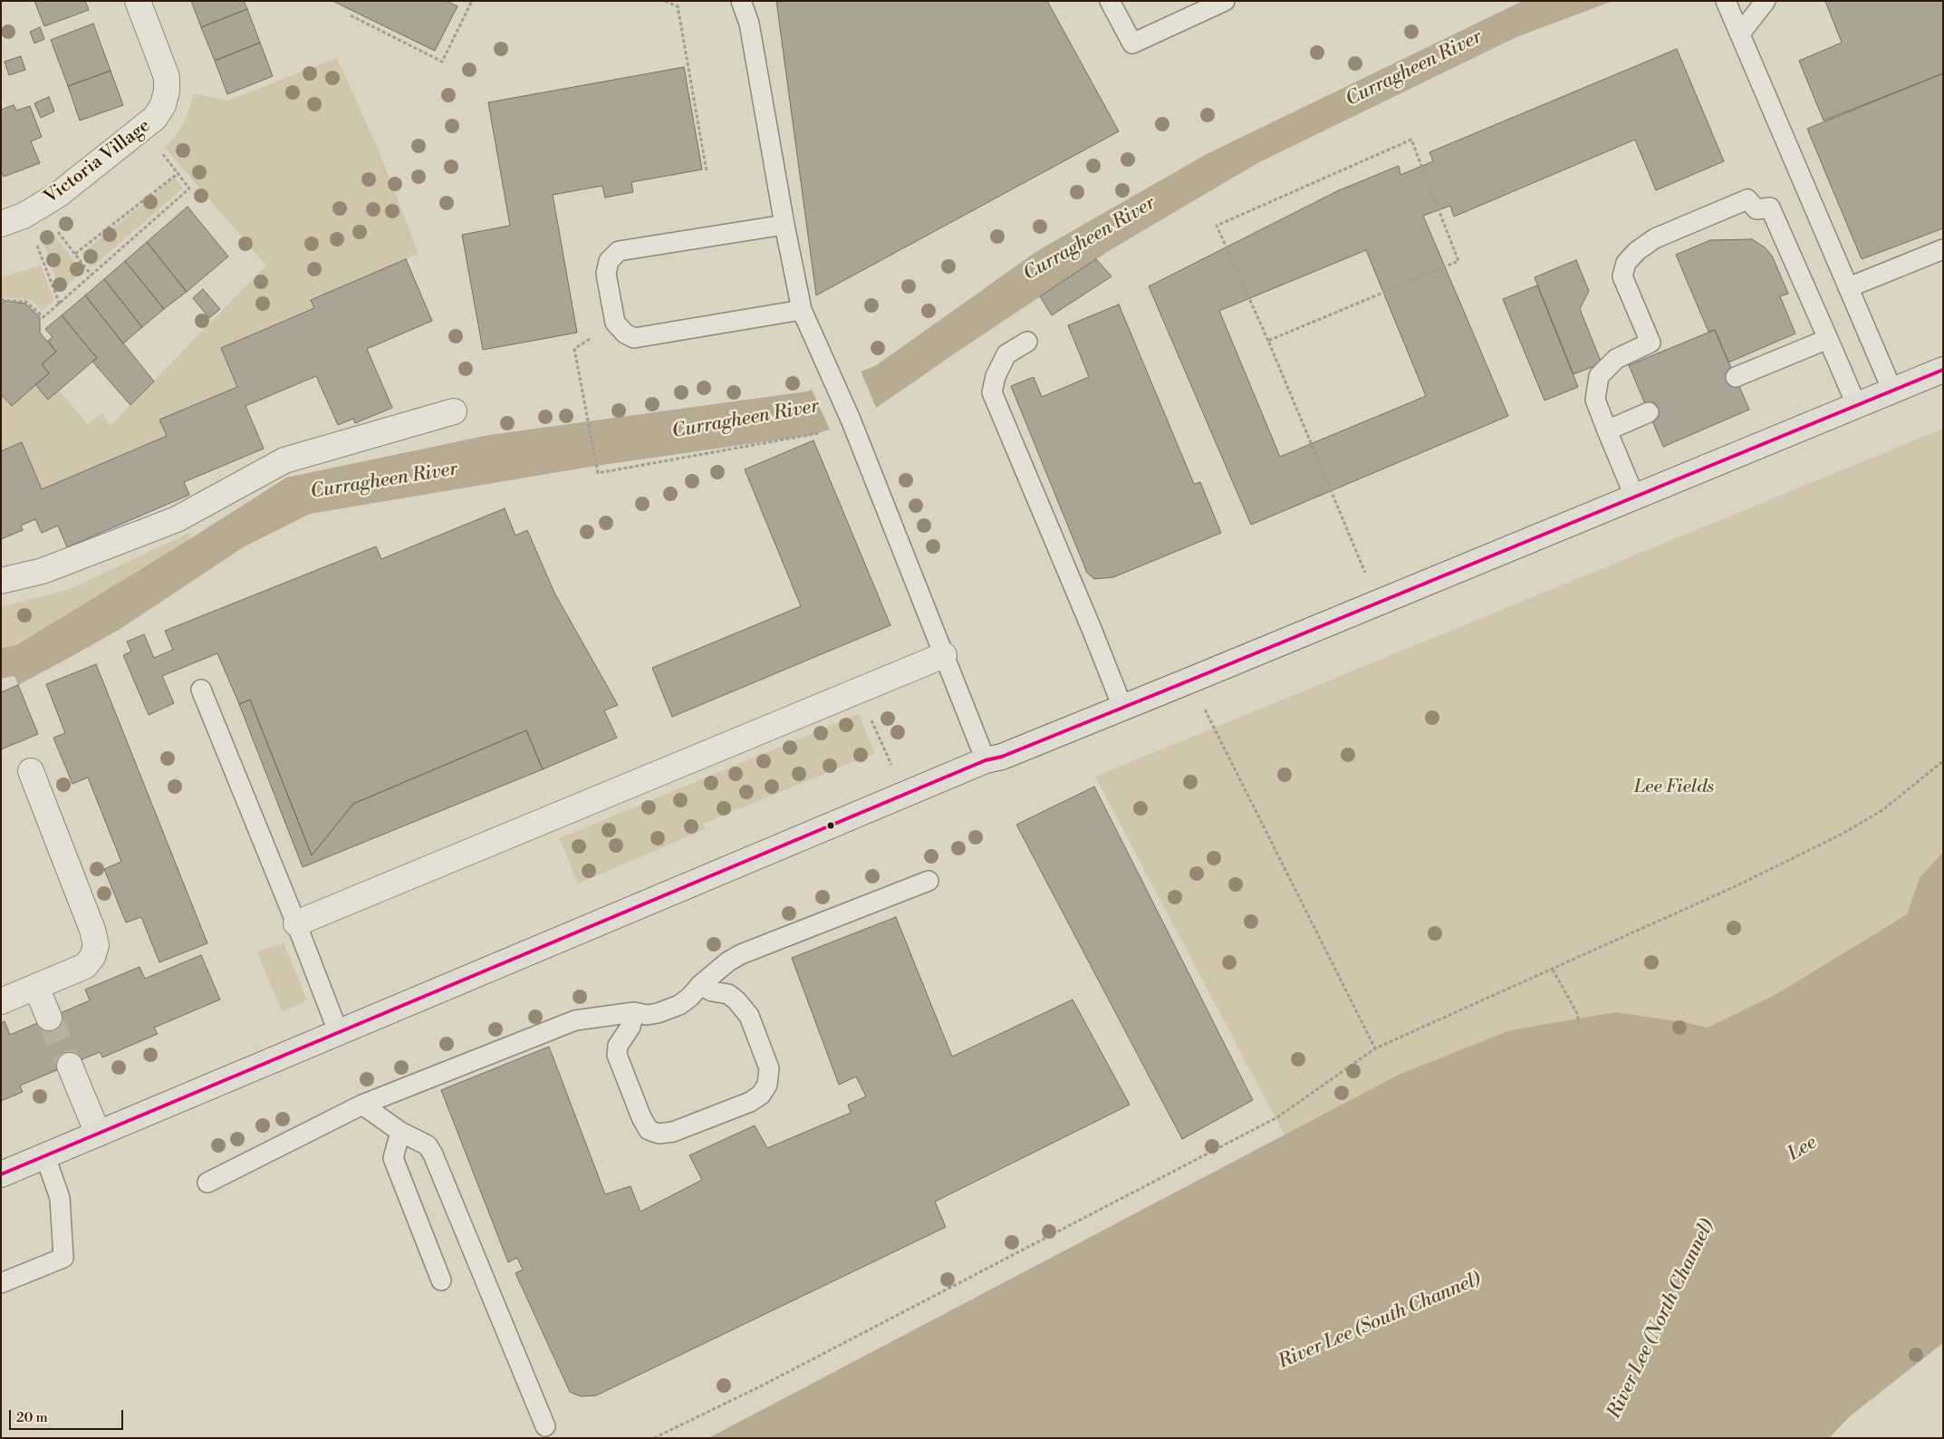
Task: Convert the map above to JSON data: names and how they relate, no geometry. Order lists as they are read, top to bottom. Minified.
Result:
{"streets":{"street":["Victoria Village"]},"water":["Curragheen River","Lee","River Lee (North Channel)","River Lee (South Channel)"],"parks":["Lee Fields"],"scale_bar":"20 m"}
